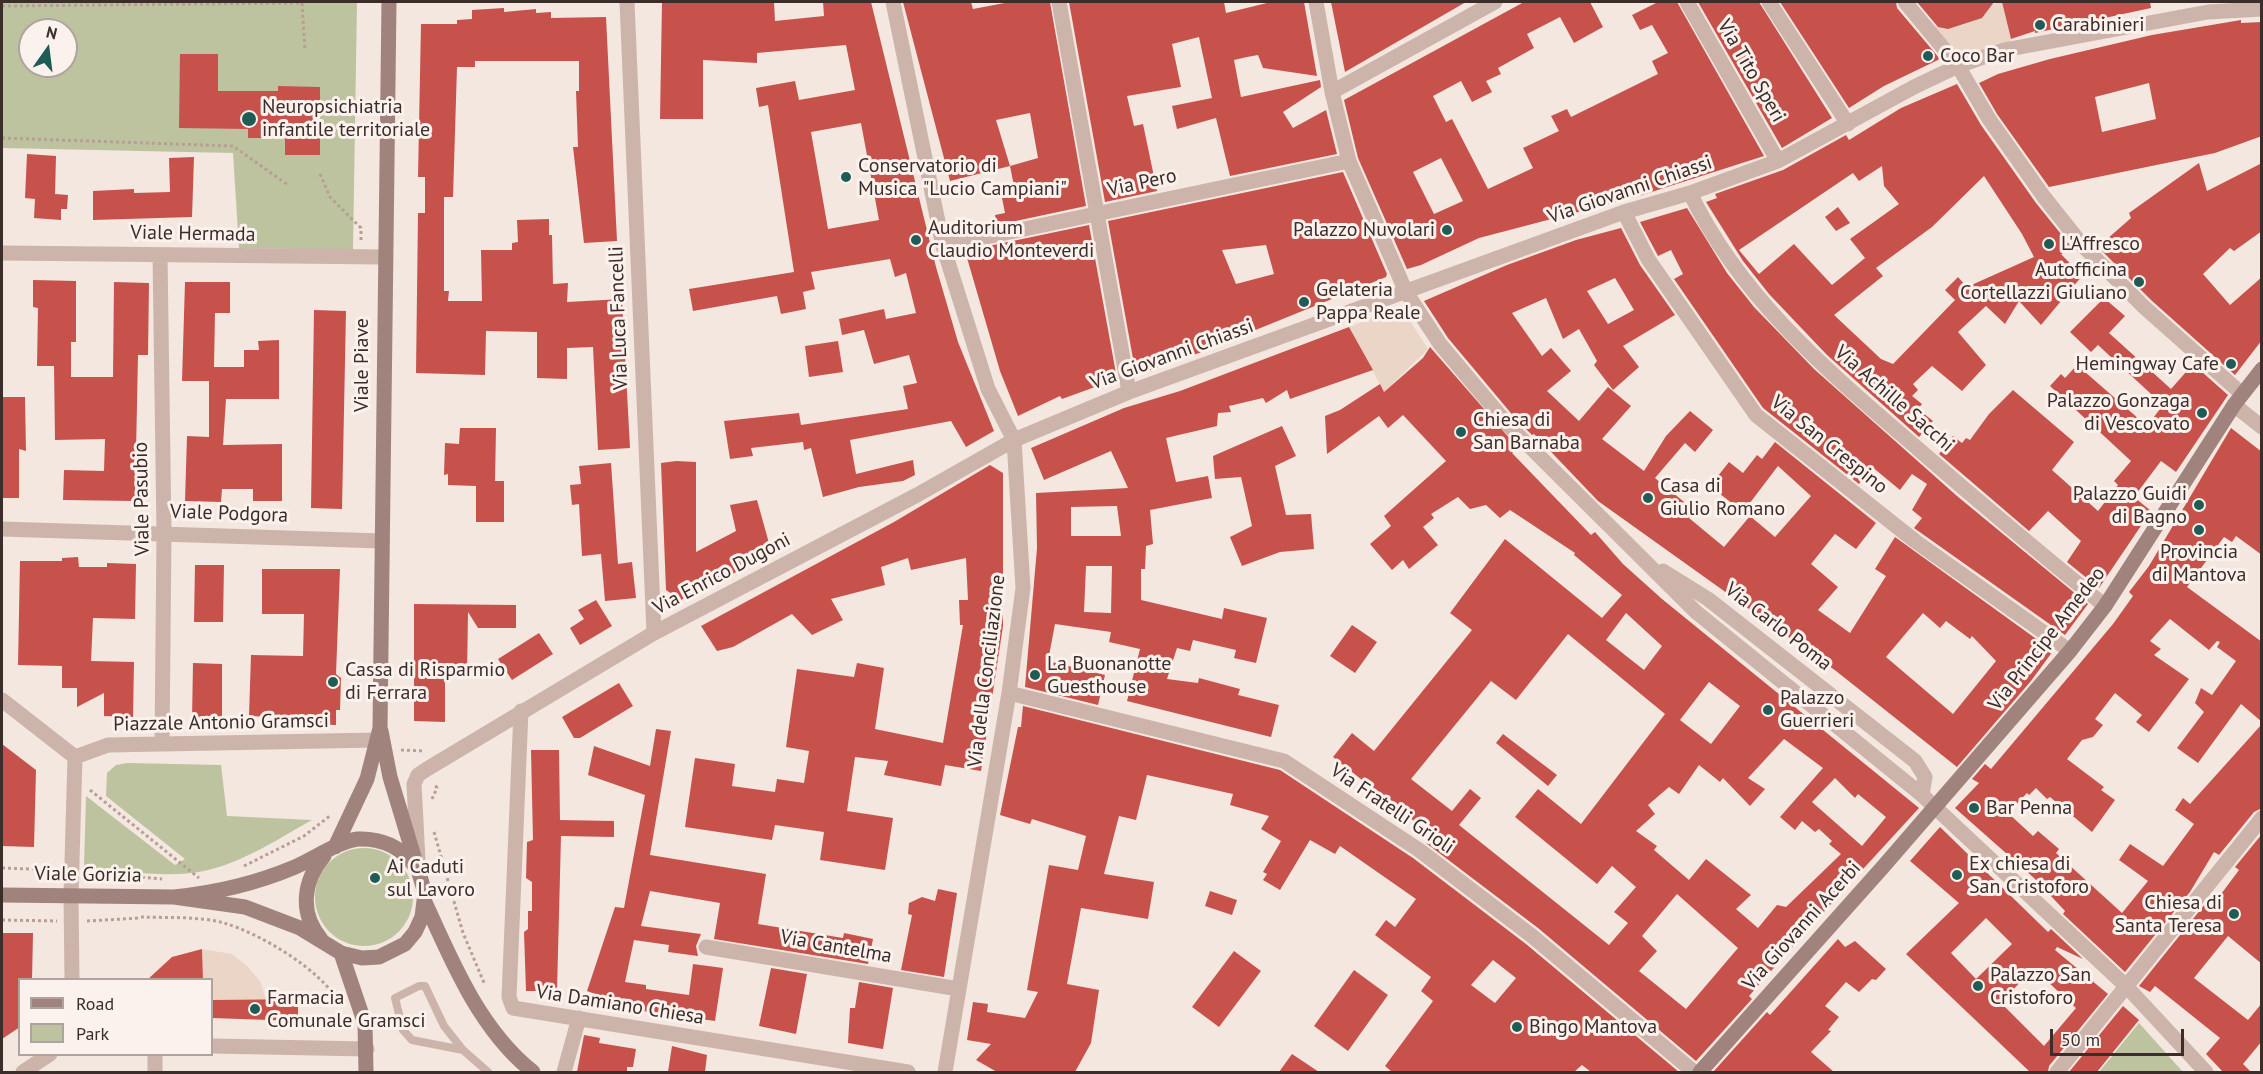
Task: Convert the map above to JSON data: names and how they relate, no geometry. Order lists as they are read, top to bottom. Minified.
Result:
{"streets":{"main road":["Viale Piave","Via Principe Amedeo","Viale Gorizia","Via Giovanni Acerbi"],"street":["Via Tito Speri","Via Pero","Via Giovanni Chiassi","Viale Hermada","Via Luca Fancelli","Via Achille Sacchi","Via San Crespino","Viale Pasubio","Viale Podgora","Via Enrico Dugoni","Via Carlo Poma","Via della Conciliazione","Piazzale Antonio Gramsci","Via Fratelli Grioli","Via Cantelma","Via Damiano Chiesa"]},"crossings":[["Via Tito Speri","Via Giovanni Chiassi"],["Via Pero","Via Carlo Poma"],["Via Pero","Via della Conciliazione"],["Via Giovanni Chiassi","Via Achille Sacchi"],["Via Giovanni Chiassi","Via San Crespino"],["Via Giovanni Chiassi","Via Enrico Dugoni"],["Via Giovanni Chiassi","Via Carlo Poma"],["Via Giovanni Chiassi","Via della Conciliazione"],["Viale Hermada","Viale Piave"],["Viale Hermada","Viale Pasubio"],["Via Luca Fancelli","Via Enrico Dugoni"],["Viale Piave","Viale Podgora"],["Viale Piave","Piazzale Antonio Gramsci"],["Via Achille Sacchi","Via Principe Amedeo"],["Via San Crespino","Via Principe Amedeo"],["Viale Pasubio","Viale Podgora"],["Viale Pasubio","Piazzale Antonio Gramsci"],["Via Enrico Dugoni","Via della Conciliazione"],["Via Enrico Dugoni","Via Damiano Chiesa"],["Via Carlo Poma","Via Principe Amedeo"],["Via Carlo Poma","Via Giovanni Acerbi"],["Via Principe Amedeo","Via Giovanni Acerbi"],["Via della Conciliazione","Via Fratelli Grioli"],["Via della Conciliazione","Via Cantelma"]],"places":["Carabinieri","Coco Bar","Neuropsichiatria infantile territoriale","Conservatorio di Musica \"Lucio Campiani\"","Palazzo Nuvolari","Auditorium Claudio Monteverdi","L'Affresco","Autofficina Cortellazzi Giuliano","Gelateria Pappa Reale","Hemingway Cafe","Palazzo Gonzaga di Vescovato","Chiesa di San Barnaba","Casa di Giulio Romano","Palazzo Guidi di Bagno","Provincia di Mantova","La Buonanotte Guesthouse","Cassa di Risparmio di Ferrara","Palazzo Guerrieri","Bar Penna","Ex chiesa di San Cristoforo","Ai Caduti sul Lavoro","Chiesa di Santa Teresa","Palazzo San Cristoforo","Farmacia Comunale Gramsci","Bingo Mantova"],"legend":["Road","Park"],"scale_bar":"50 m","north":"top"}
